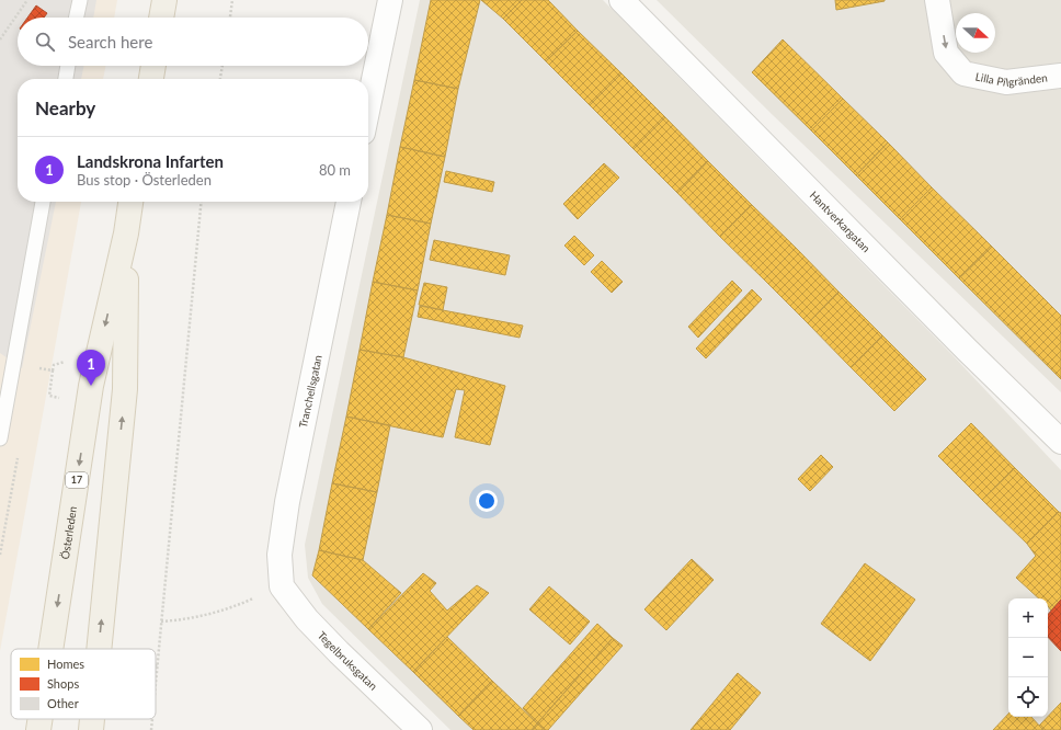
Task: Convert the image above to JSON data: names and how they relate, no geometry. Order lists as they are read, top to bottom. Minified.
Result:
{"streets":{"main road":["17","Österleden"],"street":["Lilla Pilgränden","Hantverkargatan","Tranchellsgatan","Tegelbruksgatan"]},"crossings":[["Tranchellsgatan","Tegelbruksgatan"]],"one_way":["Lilla Pilgränden"],"legend":["Homes","Shops","Other"],"north":"right","page":{"search":"Search here","heading":"Nearby","list":[{"mark":"1","name":"Landskrona Infarten","note":"Bus stop · Österleden","value":"80 m"}],"pins":"1","map_buttons":["+","−"]}}
